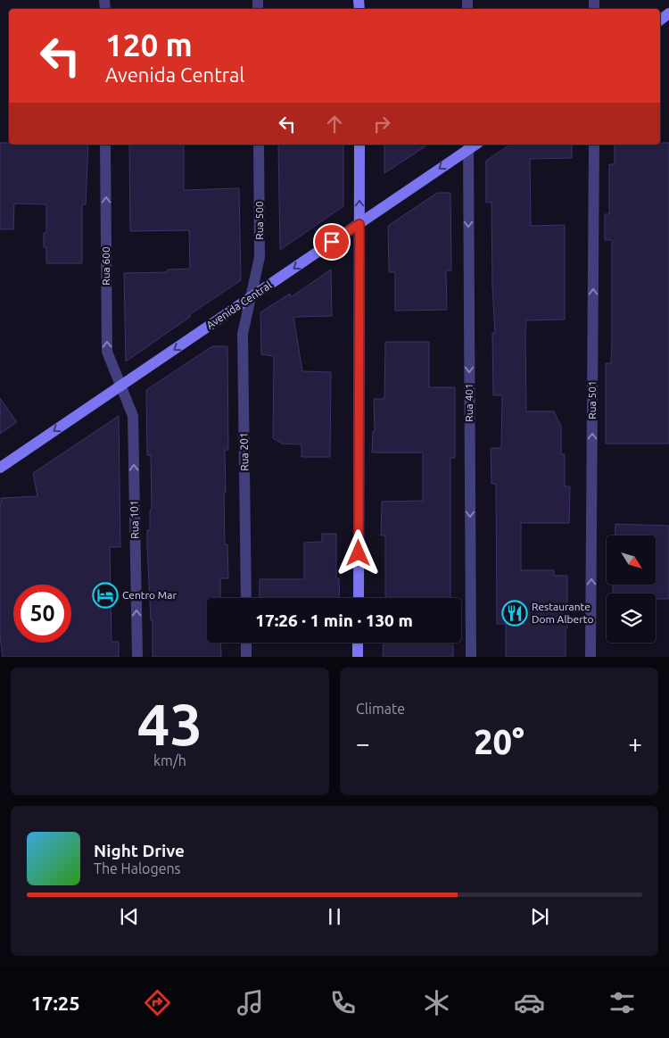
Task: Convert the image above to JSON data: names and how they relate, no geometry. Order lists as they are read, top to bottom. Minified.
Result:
{"streets":{"main road":["Avenida Central"],"street":["Rua 500","Rua 600","Rua 501","Rua 401","Rua 201","Rua 101"]},"crossings":[["Rua 500","Avenida Central"],["Rua 500","Rua 201"],["Rua 600","Avenida Central"],["Rua 600","Rua 101"],["Avenida Central","Rua 401"],["Avenida Central","Rua 201"],["Avenida Central","Rua 101"]],"one_way":["Rua 600","Avenida Central","Rua 501","Rua 401","Rua 101"],"places":{"hotel":["Centro Mar"],"restaurant":["Restaurante Dom Alberto"]},"north":"bottom right","page":{"turn":["120 m","Avenida Central"],"limit":"50","trip":"17:26 · 1 min · 130 m","tile":[["43","km/h"],"Climate"],"heat":["−","20°","+"],"song":["Night Drive","The Halogens"],"tabs":"17:25"}}
